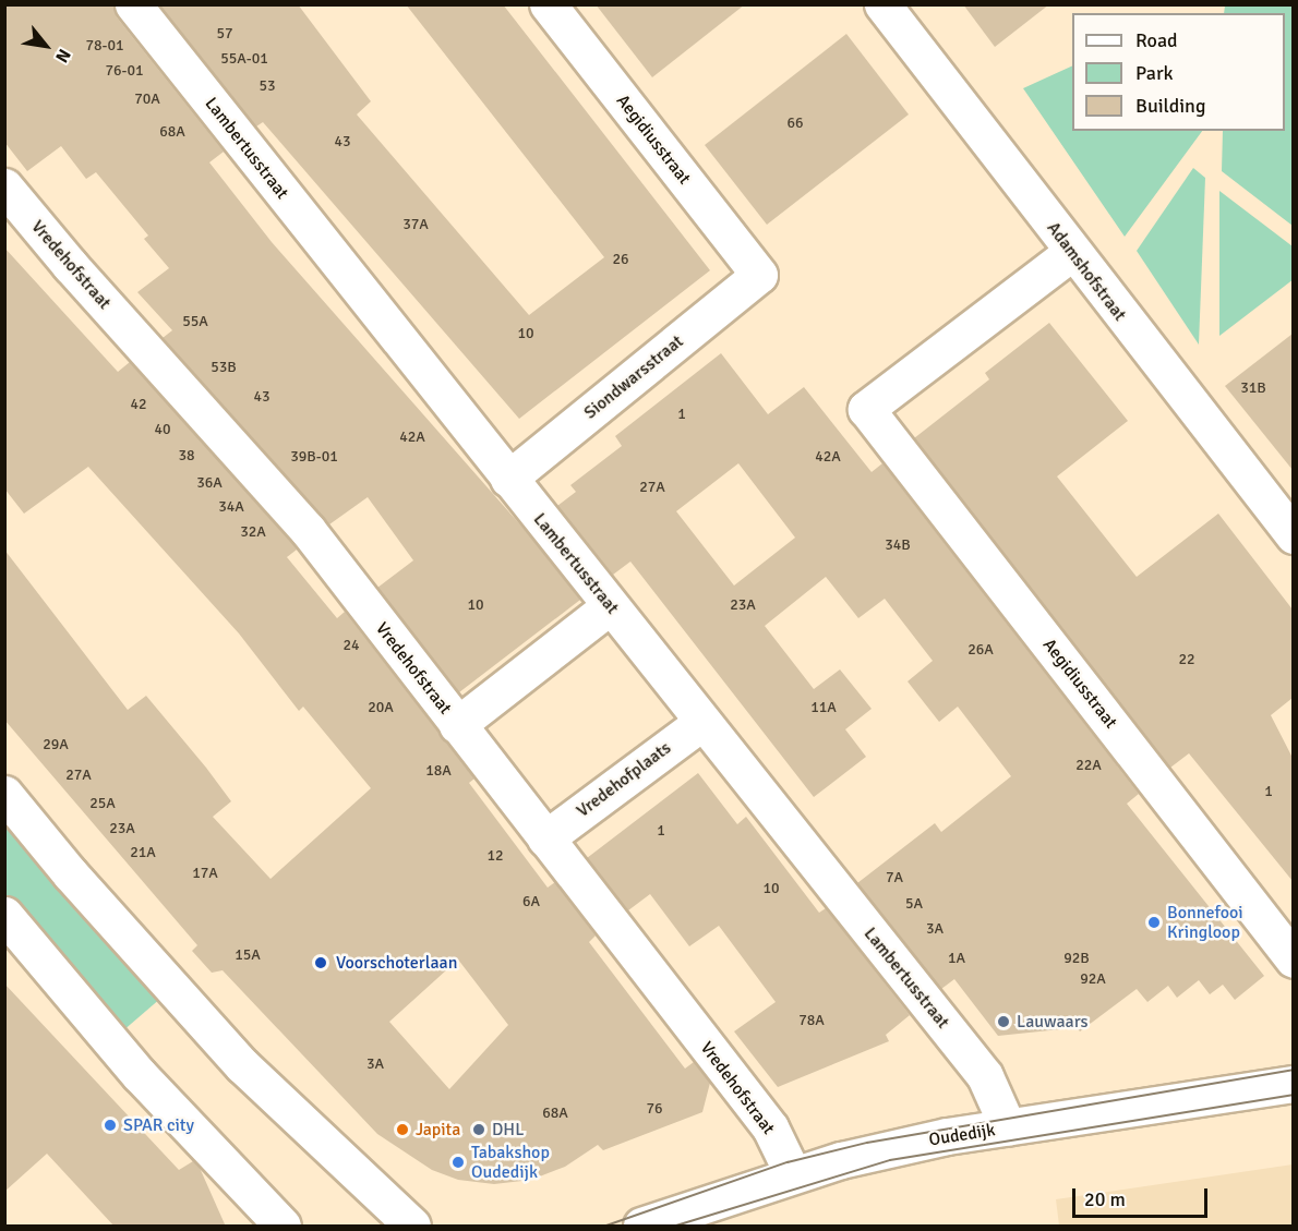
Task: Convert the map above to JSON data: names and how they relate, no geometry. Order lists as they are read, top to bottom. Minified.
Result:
{"streets":{"street":["Aegidiusstraat","Lambertusstraat","Vredehofstraat","Adamshofstraat","Siondwarsstraat","Vredehofplaats","Oudedijk"]},"crossings":[["Aegidiusstraat","Adamshofstraat"],["Aegidiusstraat","Siondwarsstraat"],["Lambertusstraat","Siondwarsstraat"],["Lambertusstraat","Vredehofplaats"],["Lambertusstraat","Oudedijk"],["Vredehofstraat","Vredehofplaats"],["Vredehofstraat","Oudedijk"]],"places":["Bonnefooi Kringloop","Voorschoterlaan","Lauwaars","SPAR city","Japita","DHL","Tabakshop Oudedijk"],"house_numbers":["57","78-01","55A-01","76-01","53","70A","66","68A","43","37A","26","55A","10","53B","31B","43","42","1","40","42A","38","39B-01","42A","36A","27A","34A","32A","34B","10","23A","24","26A","22","20A","11A","29A","22A","18A","27A","1","25A","23A","1","21A","12","17A","7A","10","6A","5A","3A","15A","1A","92B","92A","78A","3A","76","68A"],"legend":["Road","Park","Building"],"scale_bar":"20 m","north":"bottom right"}
